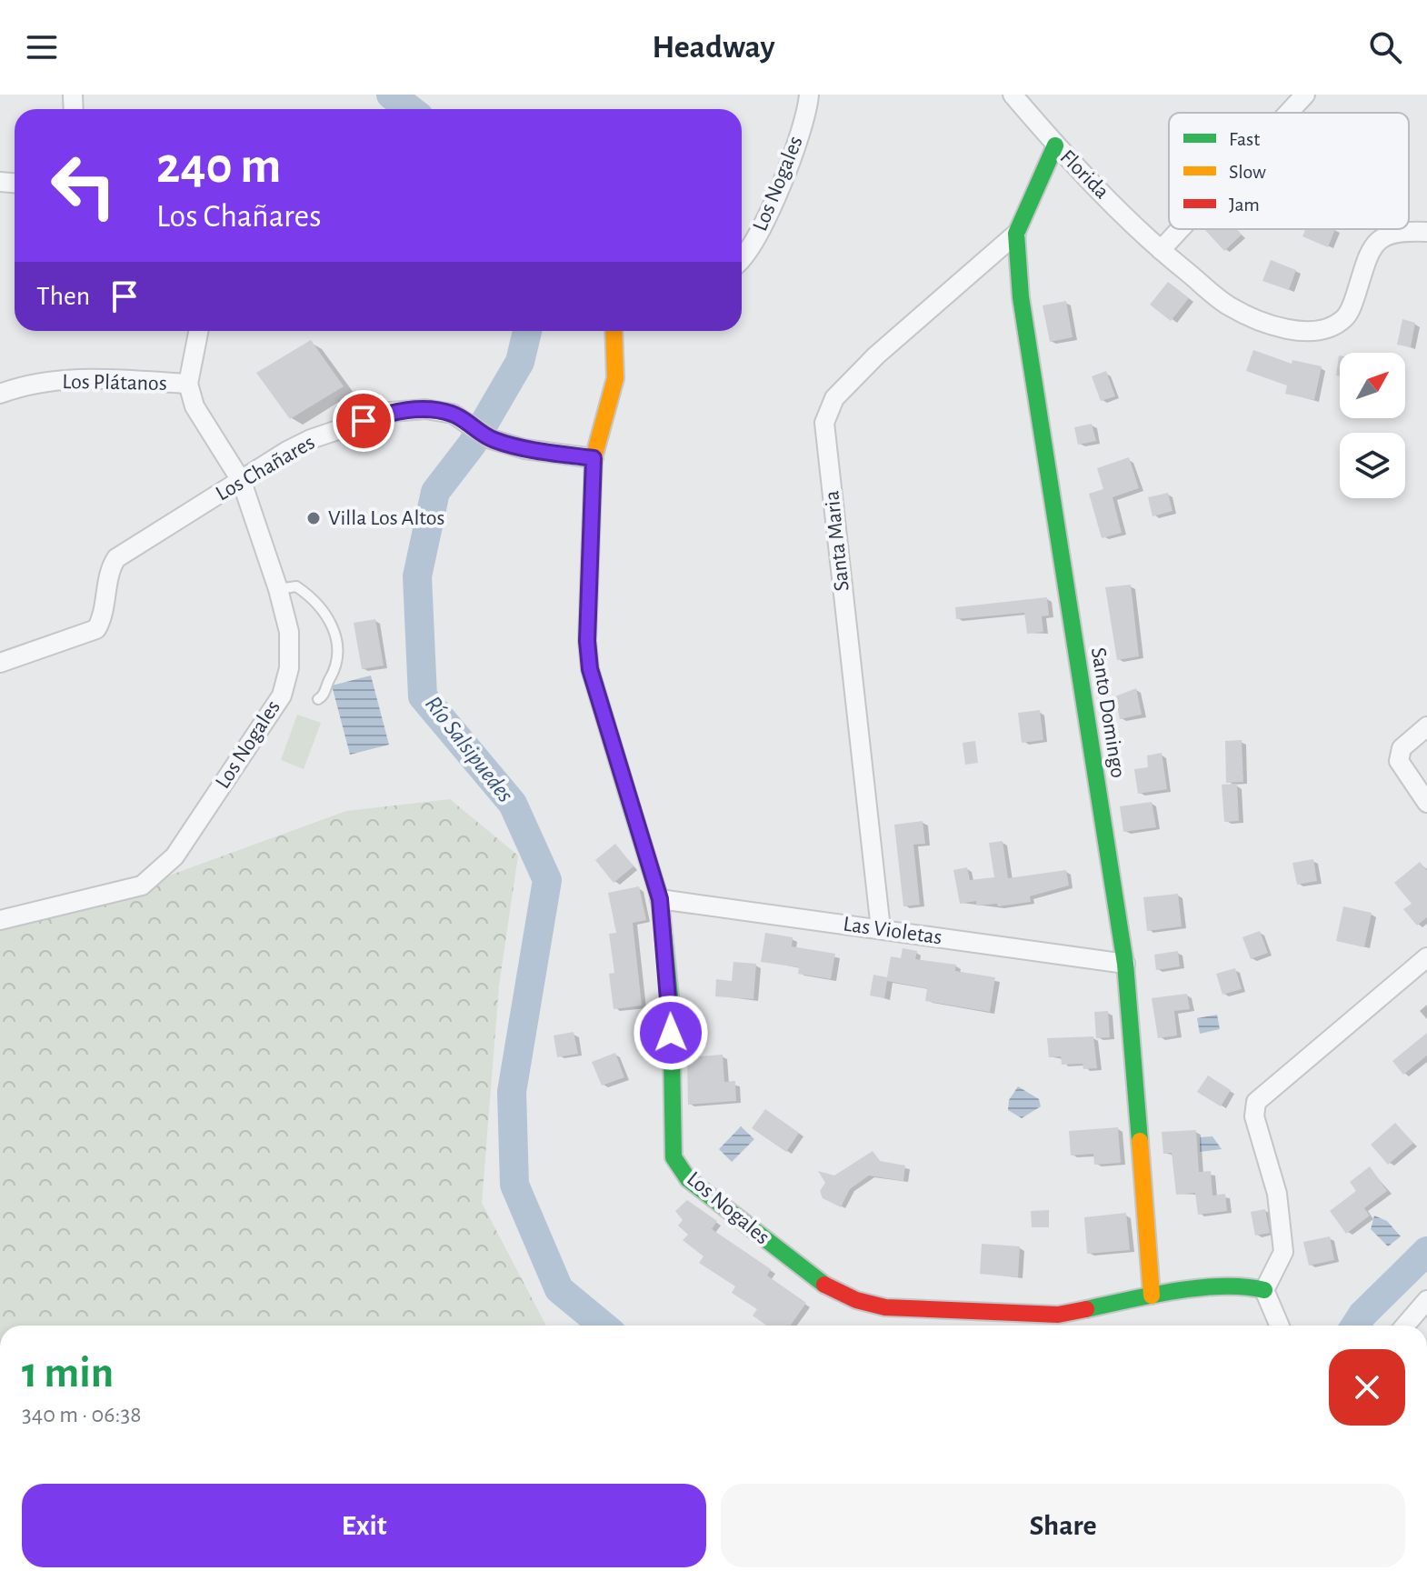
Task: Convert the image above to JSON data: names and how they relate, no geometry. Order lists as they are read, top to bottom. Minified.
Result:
{"streets":{"street":["Florida","Los Nogales","Los Plátanos","Los Chañares","Santa Maria","Santo Domingo","Las Violetas"]},"crossings":[["Florida","Santo Domingo"],["Los Nogales","Los Plátanos"],["Los Nogales","Los Chañares"],["Los Nogales","Santo Domingo"],["Los Nogales","Las Violetas"],["Santa Maria","Santo Domingo"],["Santa Maria","Las Violetas"],["Santo Domingo","Las Violetas"]],"water":["Río Salsipuedes"],"places":["Villa Los Altos"],"legend":["Fast","Slow","Jam"],"north":"top right","page":{"header":"Headway","turn":["240 m","Los Chañares"],"then":"Then","heading":["1 min","340 m · 06:38"],"buttons":["Exit","Share"]}}
